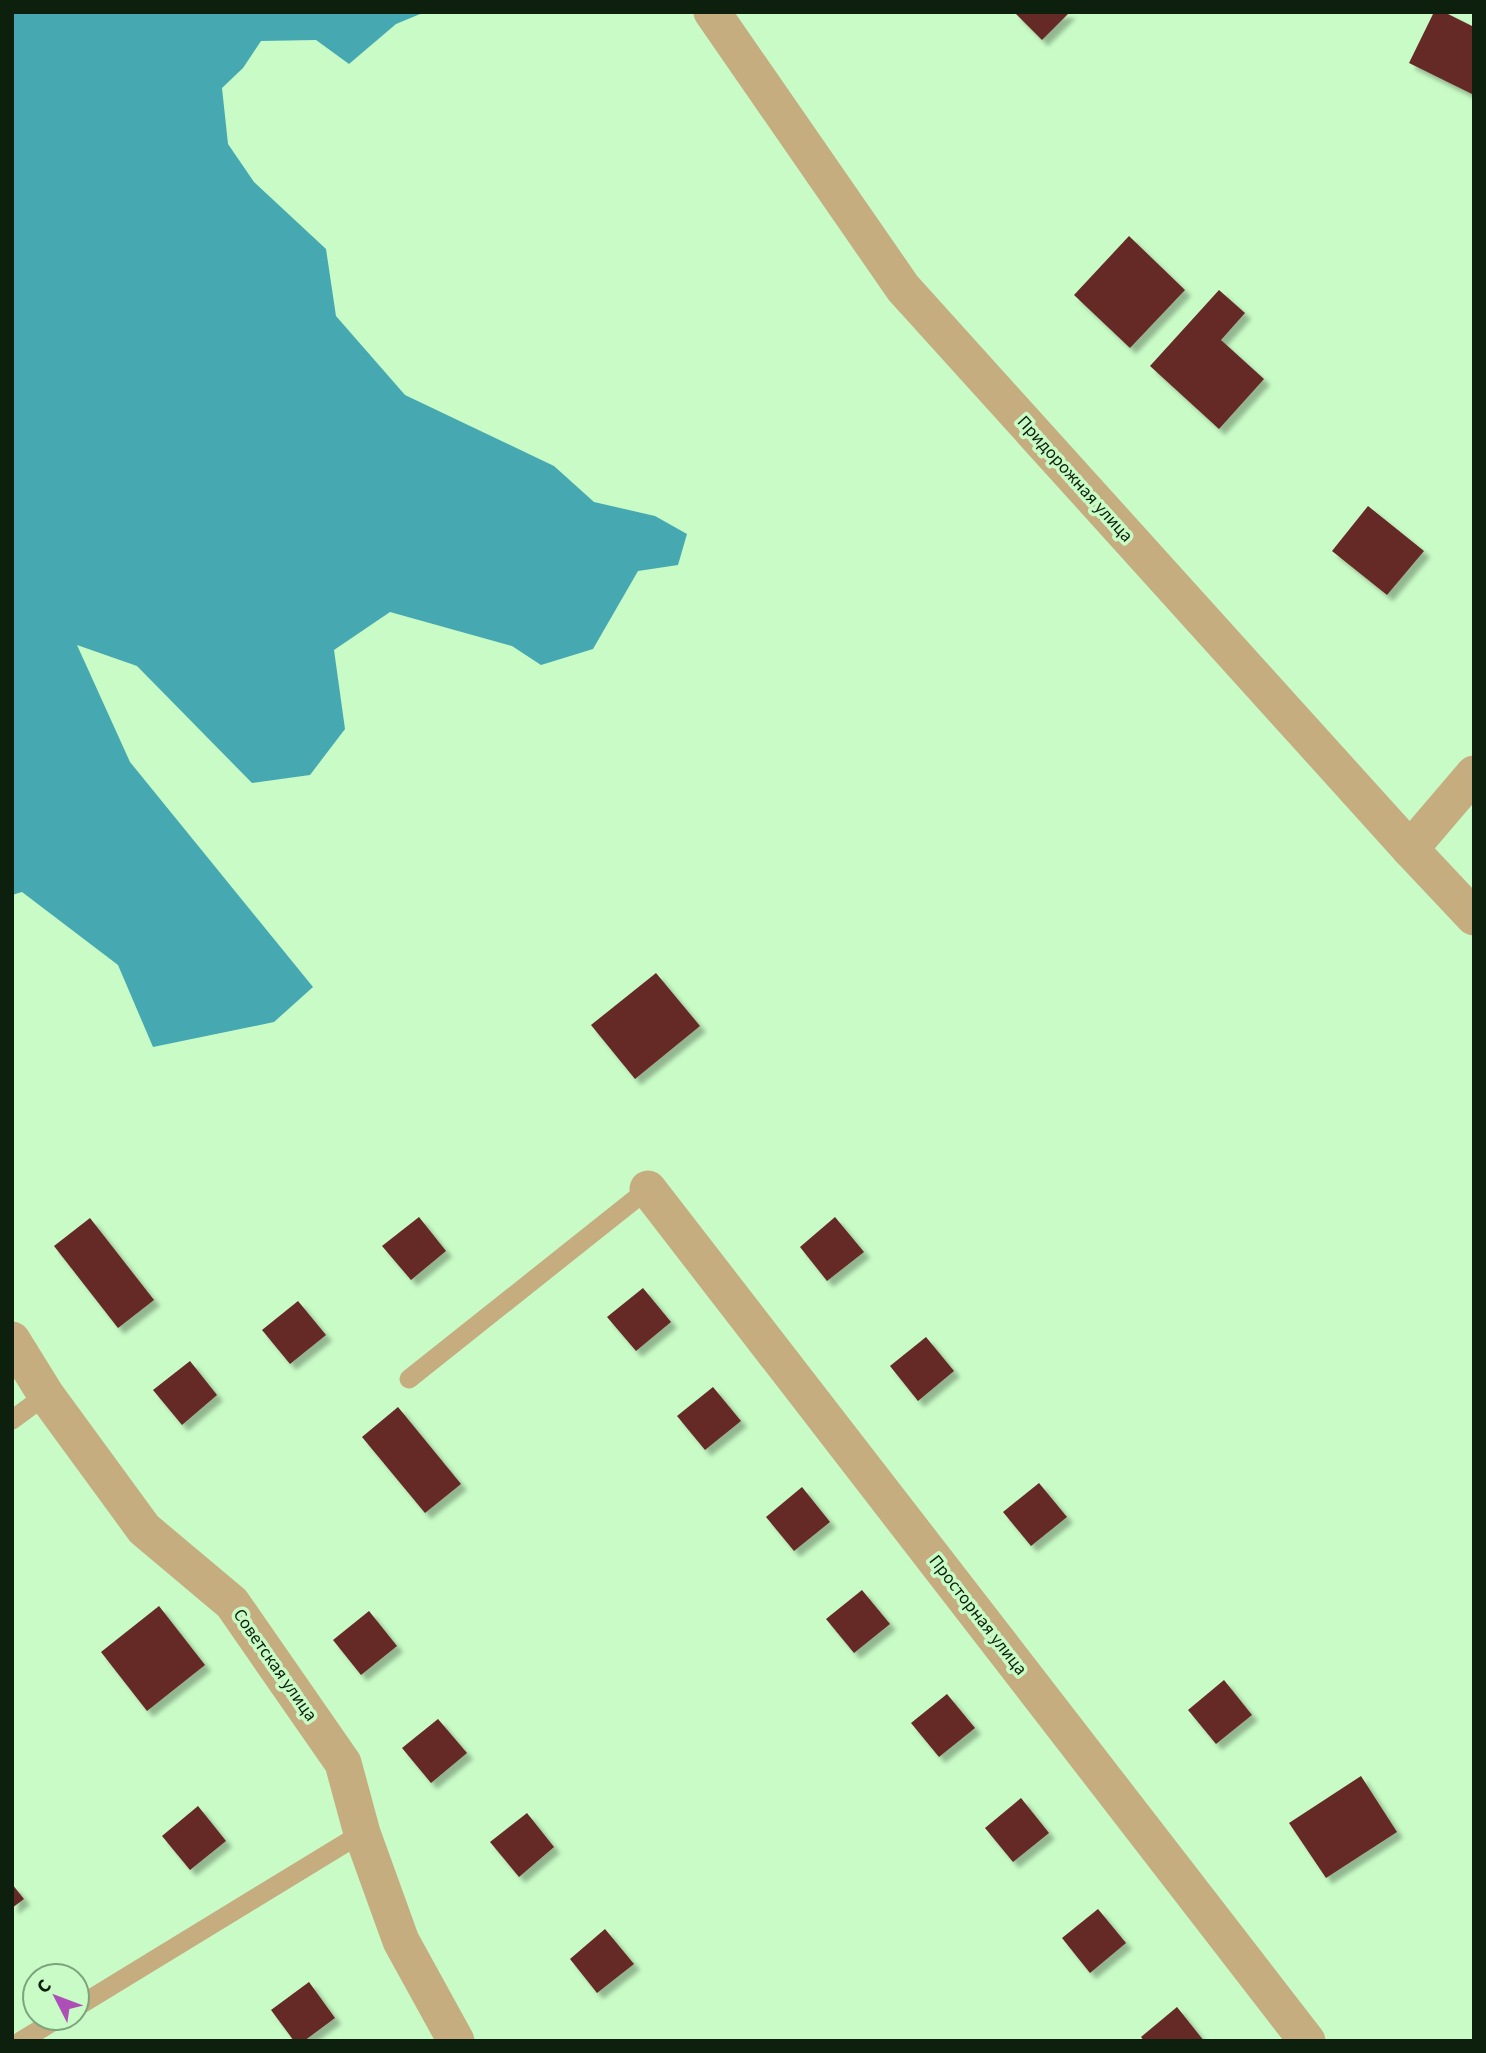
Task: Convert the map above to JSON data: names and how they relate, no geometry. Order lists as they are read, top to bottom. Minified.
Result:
{"streets":{"street":["Придорожная улица","Просторная улица","Советская улица"]},"north":"top left"}
